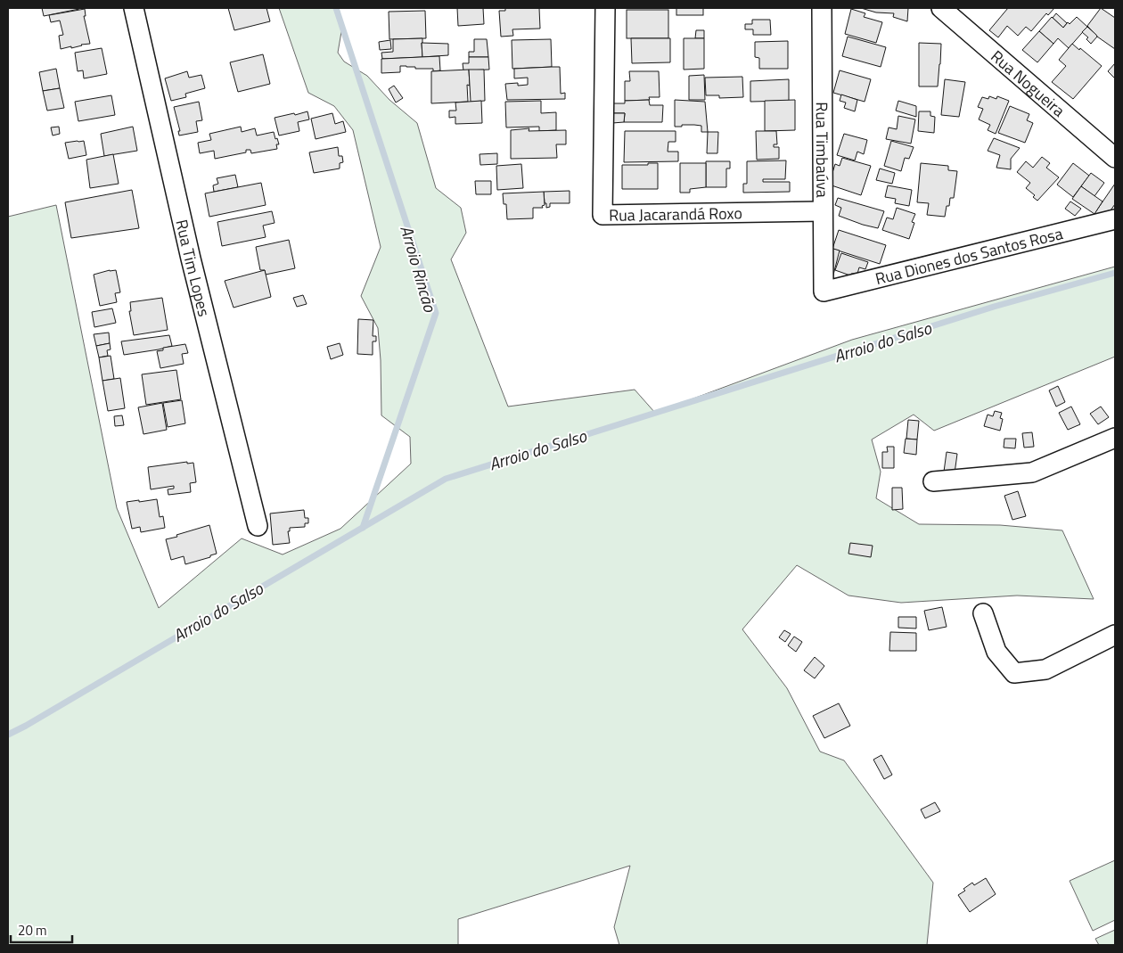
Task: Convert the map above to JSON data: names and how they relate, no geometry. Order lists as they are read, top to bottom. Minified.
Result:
{"streets":{"street":["Rua Nogueira","Rua Timbaúva","Rua Jacarandá Roxo","Rua Diones dos Santos Rosa","Rua Tim Lopes"]},"crossings":[["Rua Timbaúva","Rua Jacarandá Roxo"],["Rua Timbaúva","Rua Diones dos Santos Rosa"]],"water":["Arroio Rincão","Arroio do Salso"],"scale_bar":"20 m"}
